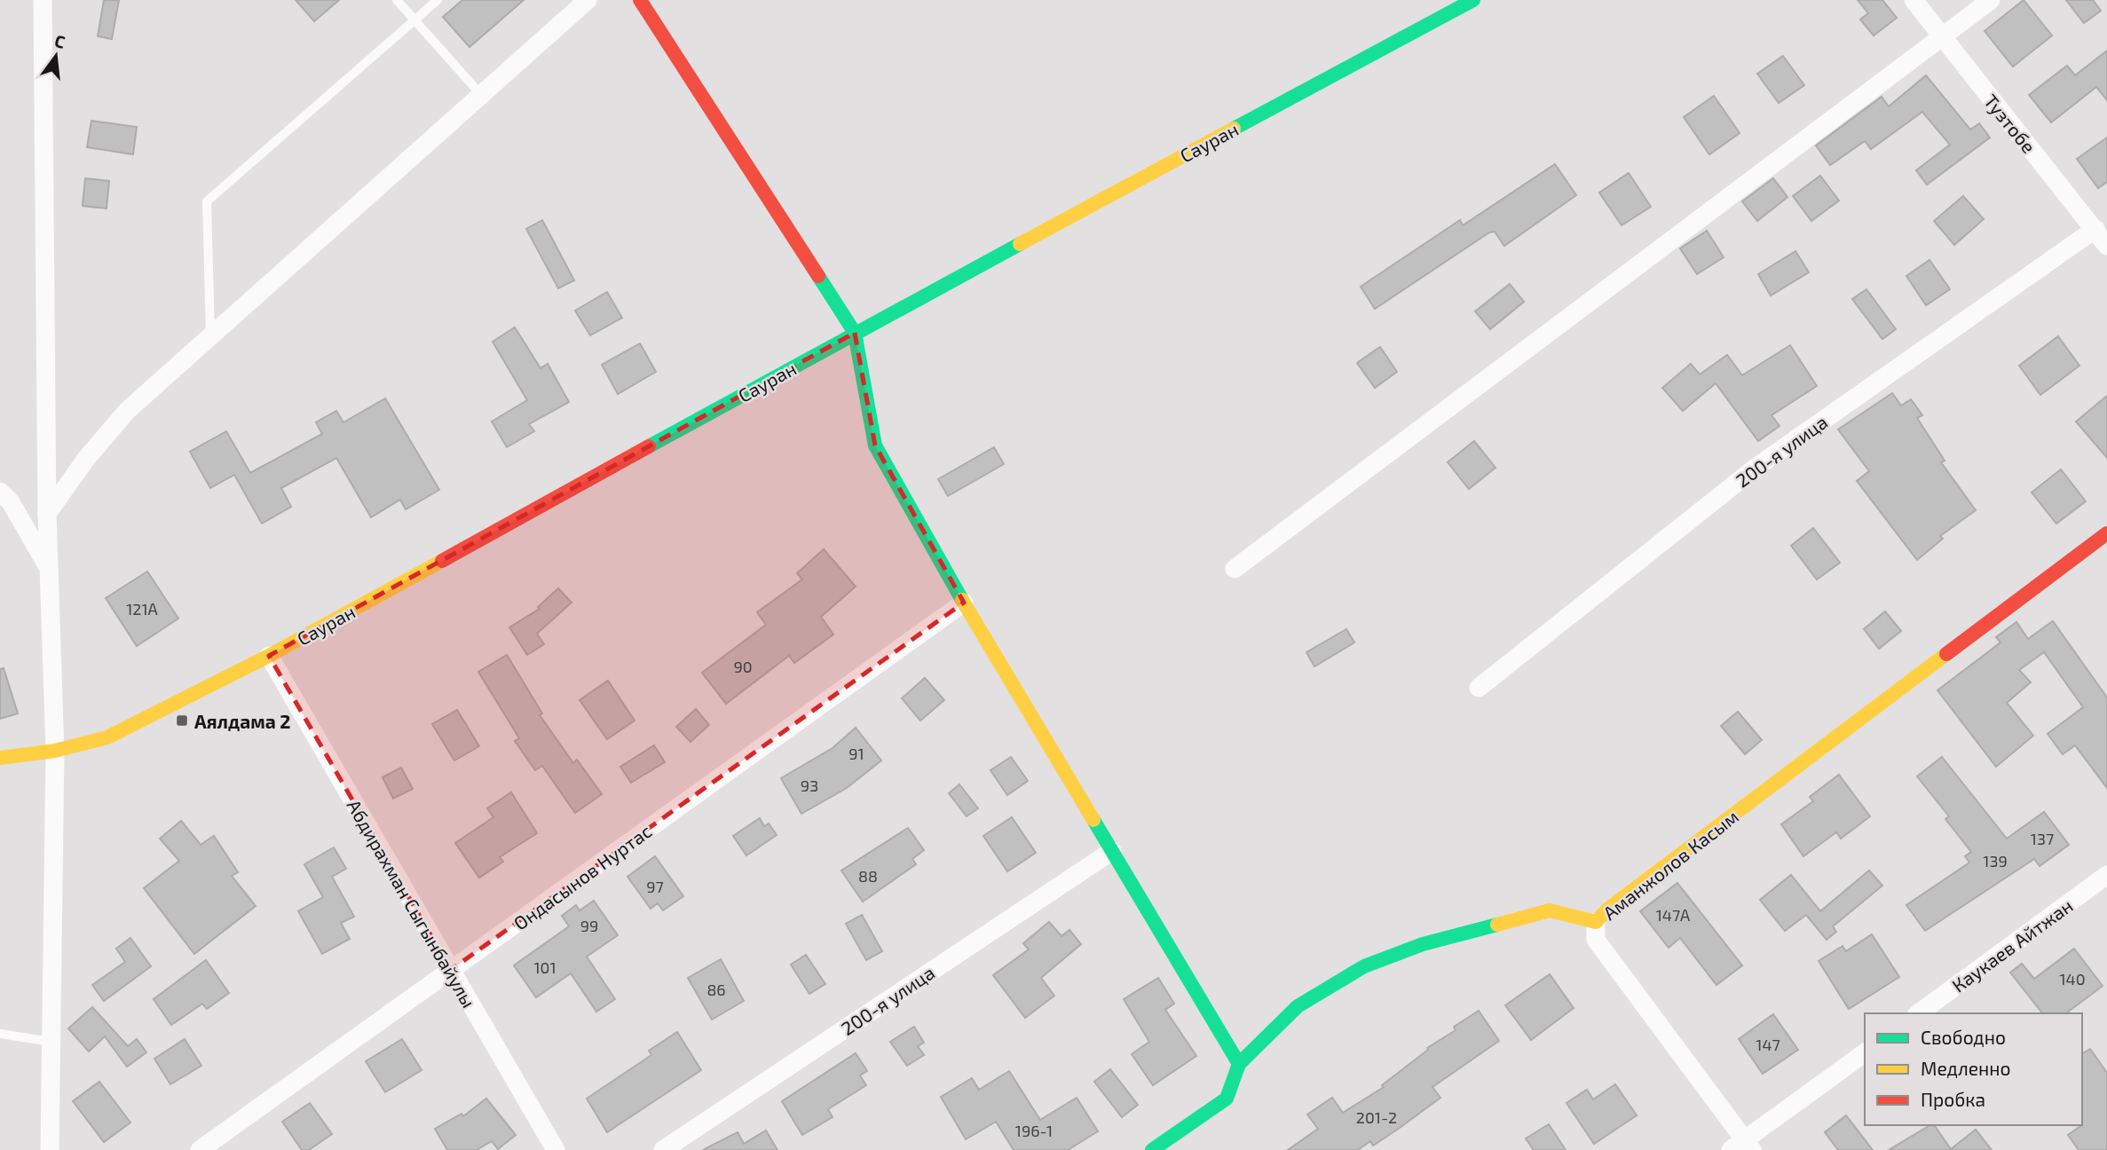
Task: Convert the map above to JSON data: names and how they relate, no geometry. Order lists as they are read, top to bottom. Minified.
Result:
{"streets":{"street":["Тузтобе","Сауран","200-я улица","Аманжолов Касым","Ондасынов Нуртас","Абдирахман Сыгынбайулы","Каукаев Айтжан"]},"crossings":[["Тузтобе","200-я улица"],["Сауран","Абдирахман Сыгынбайулы"],["Ондасынов Нуртас","Абдирахман Сыгынбайулы"]],"places":{"transit":["Аялдама 2"]},"house_numbers":["121А","90","91","93","137","139","88","97","147А","99","101","140","86","147","201-2","196-1"],"legend":["Свободно","Медленно","Пробка"],"north":"top"}
